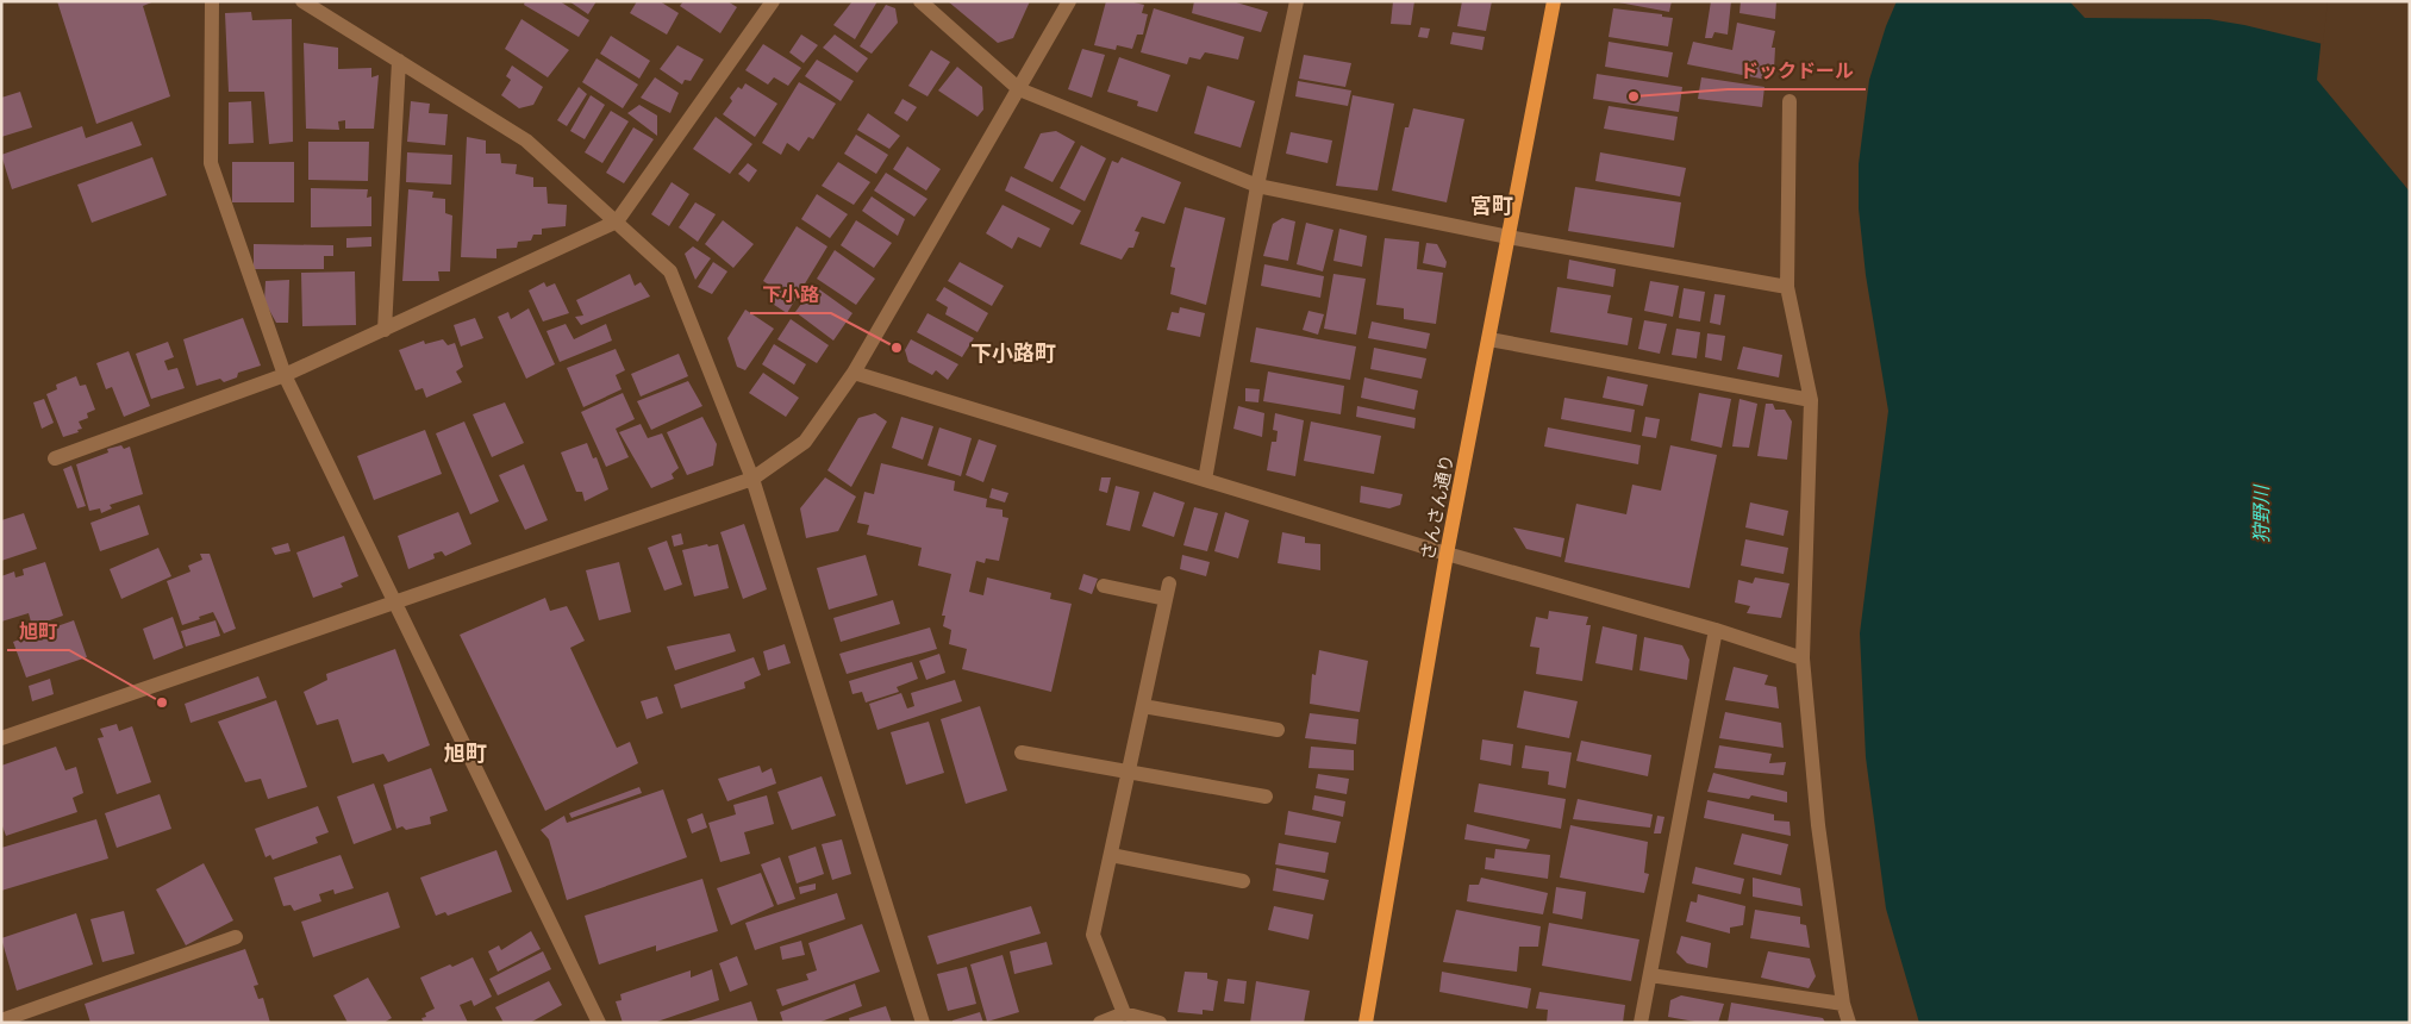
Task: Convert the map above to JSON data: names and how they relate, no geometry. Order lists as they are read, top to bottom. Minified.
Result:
{"streets":{"main road":["さんさん通り"]},"districts":["宮町","下小路町","旭町"],"water":["狩野川"],"places":["ドックドール","下小路","旭町"]}
